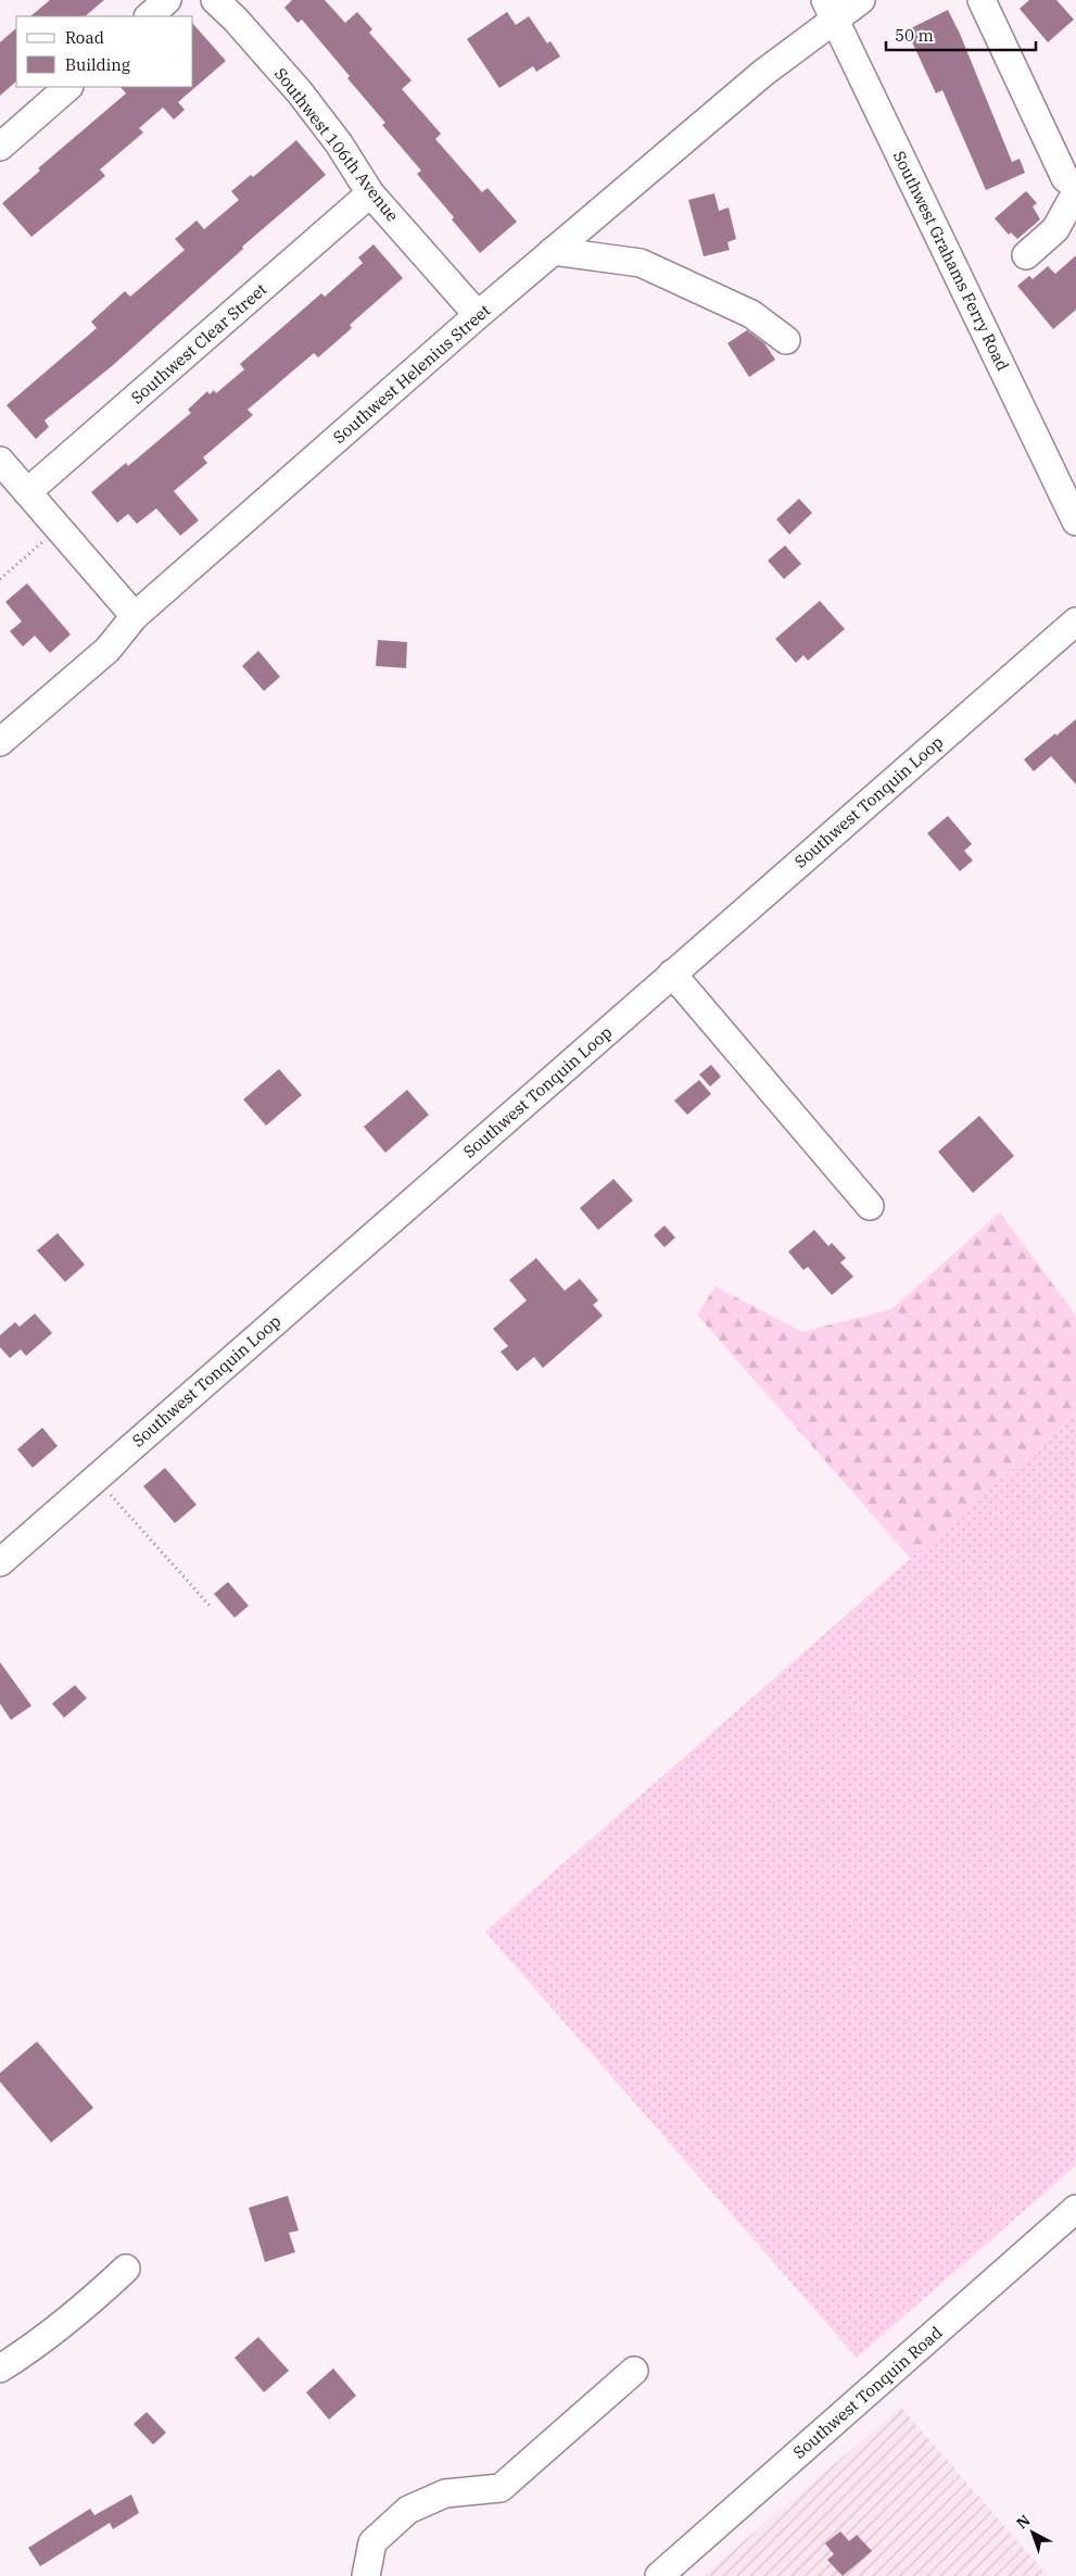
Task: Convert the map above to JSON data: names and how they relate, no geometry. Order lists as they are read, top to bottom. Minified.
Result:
{"streets":{"street":["Southwest 106th Avenue","Southwest Grahams Ferry Road","Southwest Clear Street","Southwest Helenius Street","Southwest Tonquin Loop","Southwest Tonquin Road"]},"crossings":[["Southwest 106th Avenue","Southwest Clear Street"],["Southwest 106th Avenue","Southwest Helenius Street"],["Southwest Grahams Ferry Road","Southwest Helenius Street"]],"legend":["Road","Building"],"scale_bar":"50 m","north":"top left"}
